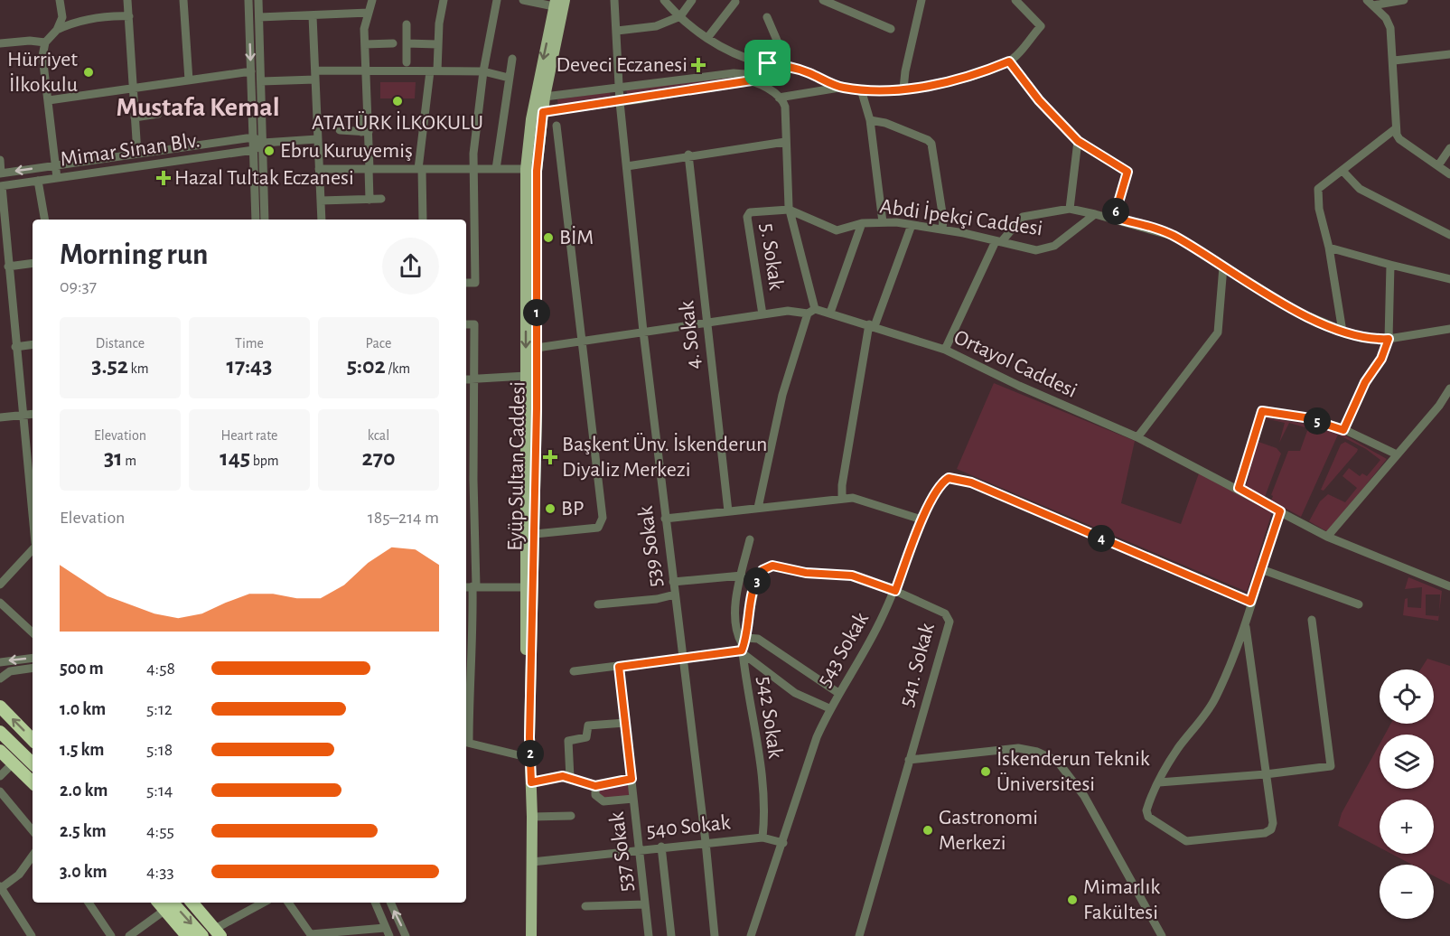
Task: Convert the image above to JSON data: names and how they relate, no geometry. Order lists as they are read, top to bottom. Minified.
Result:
{"streets":{"main road":["Eyüp Sultan Caddesi"],"street":["Mimar Sinan Blv.","Abdi İpekçi Caddesi","5. Sokak","4. Sokak","Ortayol Caddesi","539 Sokak","543 Sokak","541. Sokak","542 Sokak","540 Sokak","537 Sokak"]},"crossings":[["Abdi İpekçi Caddesi","5. Sokak"],["5. Sokak","Ortayol Caddesi"],["4. Sokak","Ortayol Caddesi"],["Ortayol Caddesi","Eyüp Sultan Caddesi"],["Ortayol Caddesi","539 Sokak"],["Eyüp Sultan Caddesi","540 Sokak"],["539 Sokak","540 Sokak"],["543 Sokak","541. Sokak"],["543 Sokak","540 Sokak"],["541. Sokak","542 Sokak"],["542 Sokak","540 Sokak"],["540 Sokak","537 Sokak"]],"districts":["Mustafa Kemal"],"places":{"health":["Deveci Eczanesi","Hazal Tultak Eczanesi","Başkent Ünv. İskenderun Diyaliz Merkezi"],"other":["Hürriyet İlkokulu","ATATÜRK İLKOKULU","Ebru Kuruyemiş","BİM","BP","İskenderun Teknik Üniversitesi","Gastronomi Merkezi","Mimarlık Fakültesi"]},"page":{"pins":["6","1","5","4","3","2"],"heading":["Morning run","09:37"],"stats":[["Distance","3.52 km"],["Time","17:43"],["Pace","5:02 /km"],["Elevation","31 m"],["Heart rate","145 bpm"],["kcal","270"]],"chart":["Elevation","185–214 m"],"list":[{"name":"500 m","note":"4:58"},{"name":"1.0 km","note":"5:12"},{"name":"1.5 km","note":"5:18"},{"name":"2.0 km","note":"5:14"},{"name":"2.5 km","note":"4:55"},{"name":"3.0 km","note":"4:33"}],"map_buttons":["+","−"]}}
